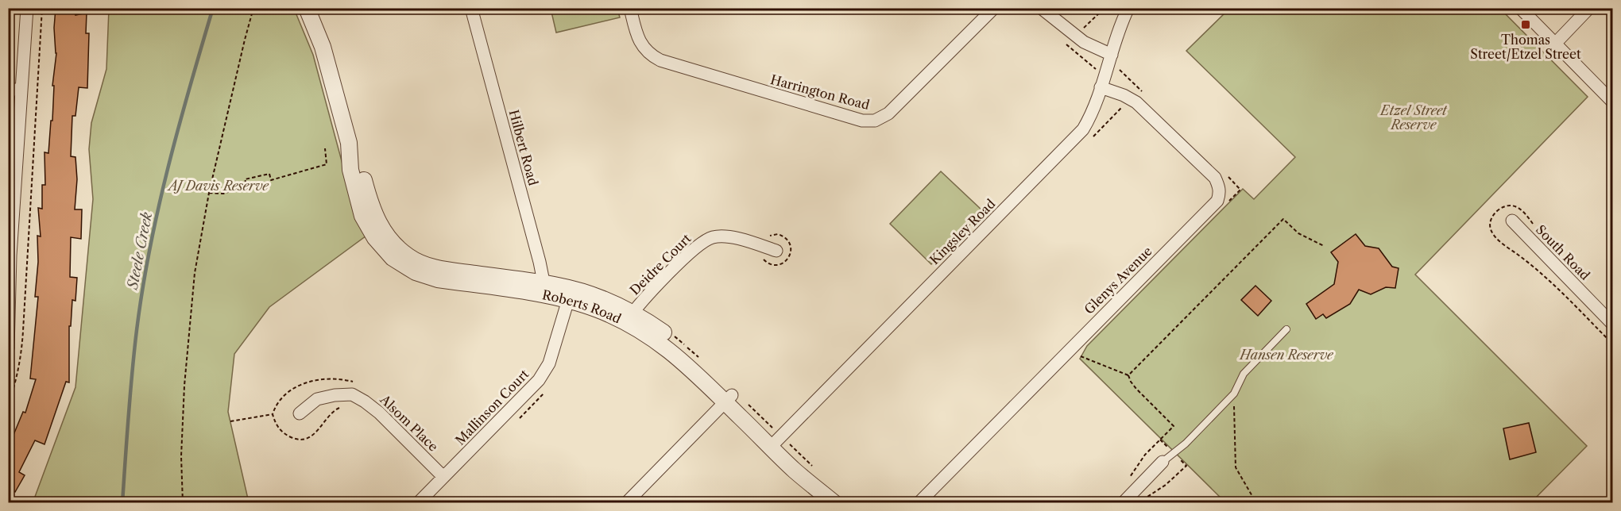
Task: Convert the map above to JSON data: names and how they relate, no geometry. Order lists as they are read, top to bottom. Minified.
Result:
{"streets":{"street":["Harrington Road","Hilbert Road","Kingsley Road","South Road","Deidre Court","Glenys Avenue","Roberts Road","Mallinson Court","Alsom Place"]},"crossings":[["Hilbert Road","Roberts Road"],["Kingsley Road","Glenys Avenue"],["Kingsley Road","Roberts Road"],["Deidre Court","Roberts Road"],["Roberts Road","Mallinson Court"],["Mallinson Court","Alsom Place"]],"water":["Steele Creek"],"parks":["Etzel Street Reserve","AJ Davis Reserve","Hansen Reserve"],"places":{"transit":["Thomas Street/Etzel Street"]}}
